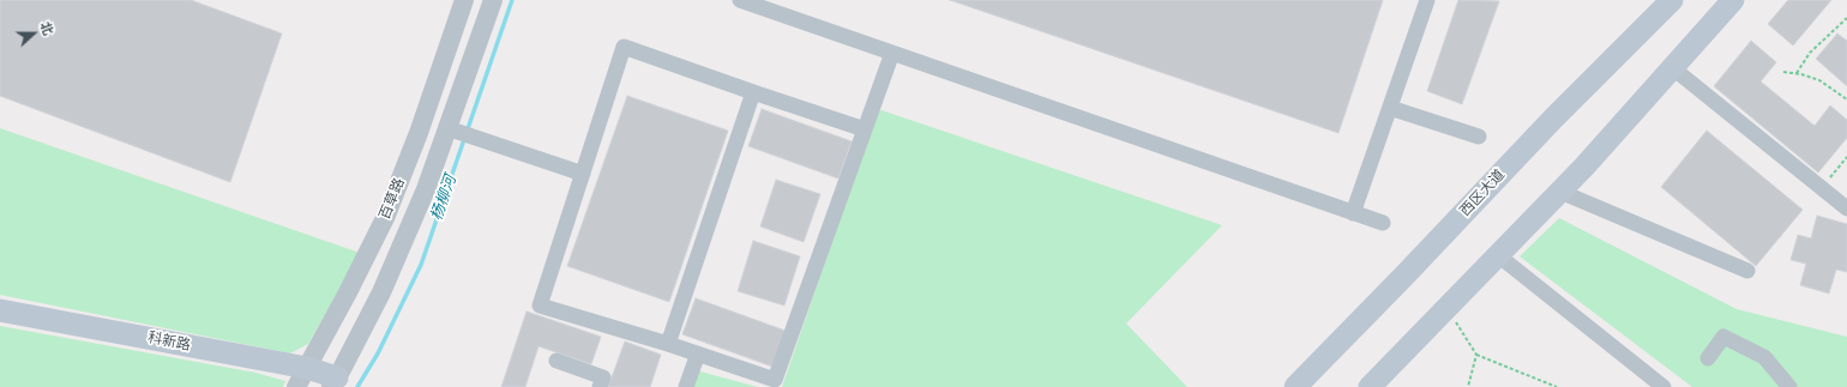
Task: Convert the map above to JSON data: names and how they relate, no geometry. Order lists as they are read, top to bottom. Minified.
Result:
{"streets":{"main road":["西区大道","科新路"],"street":["百草路"]},"crossings":[["百草路","科新路"]],"water":["杨柳河"],"north":"right"}
